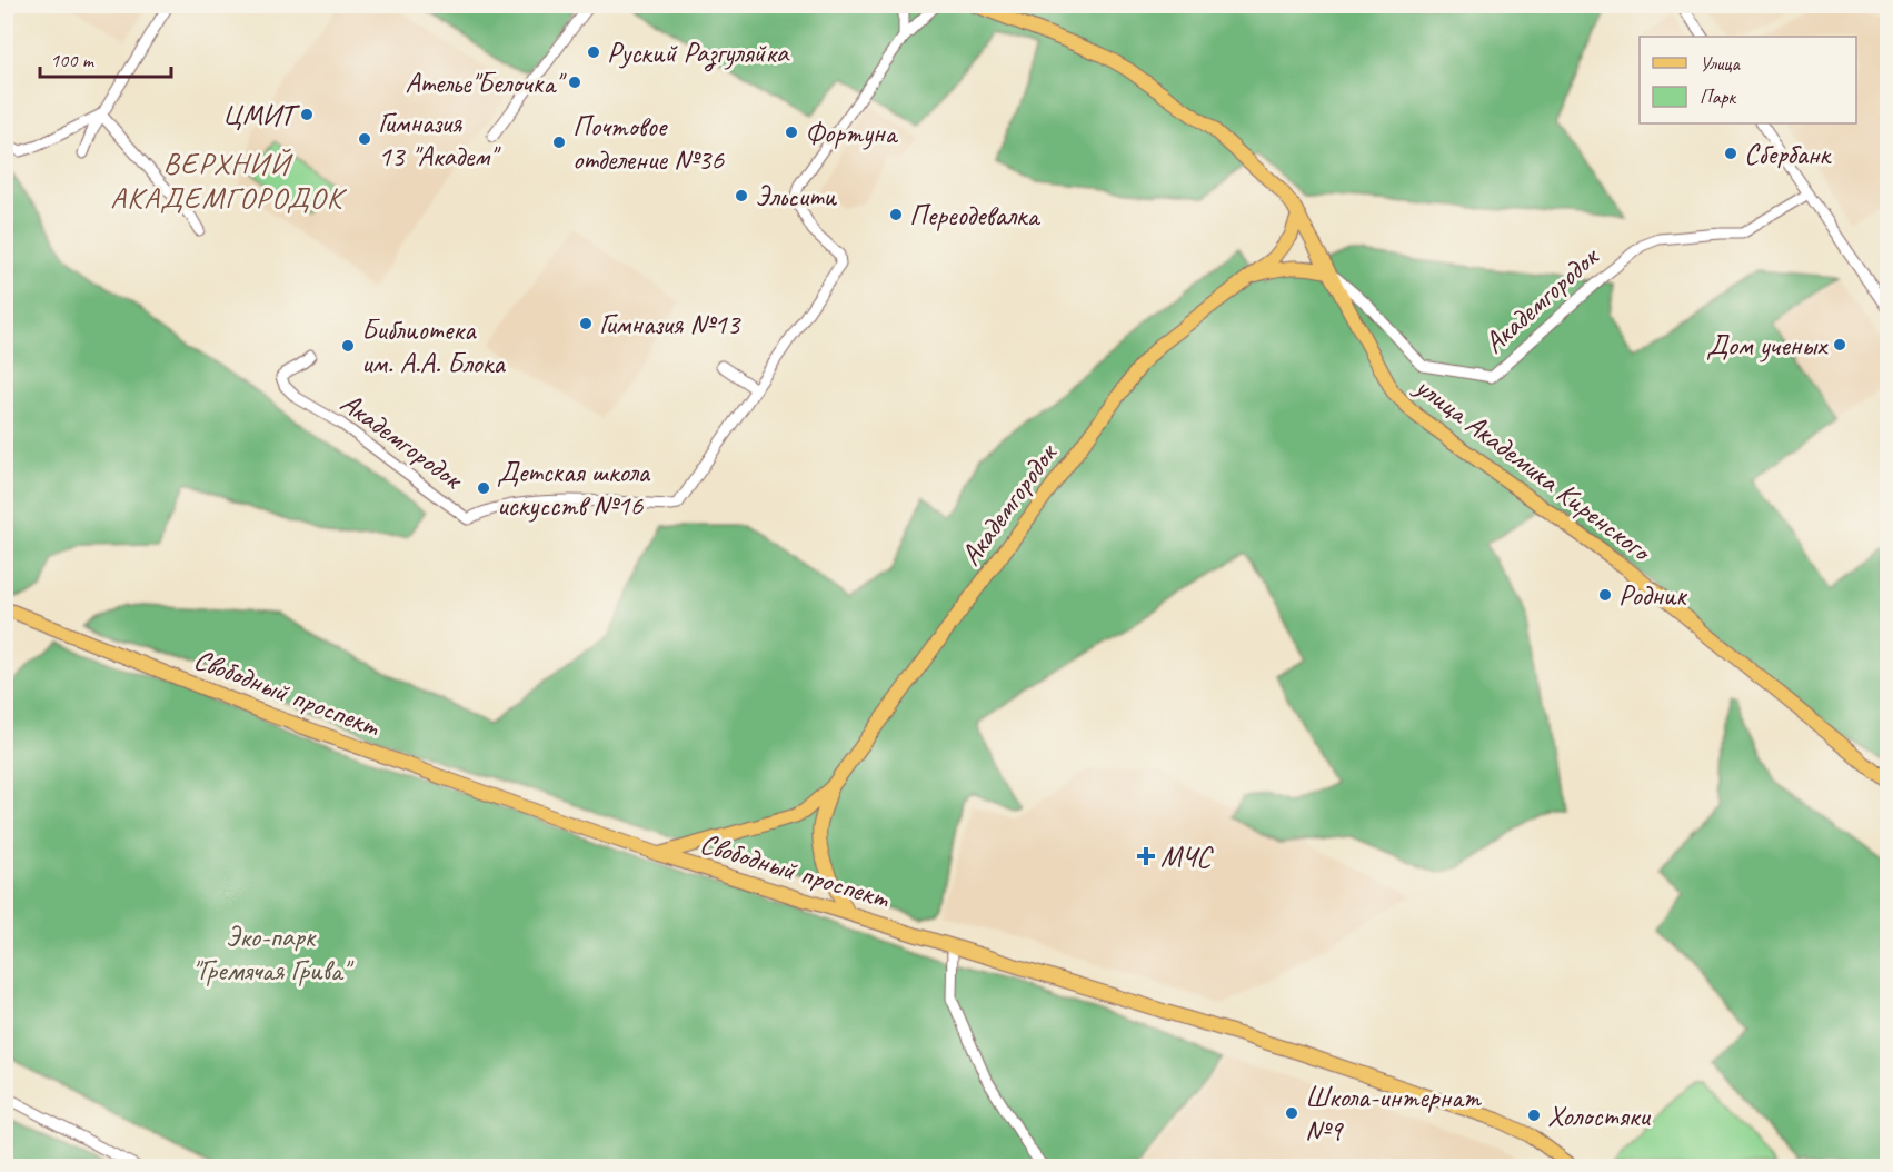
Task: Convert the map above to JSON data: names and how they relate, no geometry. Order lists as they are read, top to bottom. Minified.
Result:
{"streets":{"main road":["Академгородок","улица Академика Киренского","Свободный проспект"]},"crossings":[["Академгородок","улица Академика Киренского"]],"districts":["ВЕРХНИЙ АКАДЕМГОРОДОК"],"parks":["Эко-парк \"Гремячая Грива\""],"places":{"other":["Руский Разгуляйка","Ателье\"Белочка\"","ЦМИТ","Фортуна","Гимназия 13 \"Академ\"","Почтовое отделение №36","Сбербанк","Эльсити","Переодевалка","Гимназия №13","Дом ученых","Библиотека им. А.А. Блока","Детская школа искусств №16","Родник","Школа-интернат №9","Холостяки"],"health":["МЧС"]},"legend":["Улица","Парк"],"scale_bar":"100 m"}
